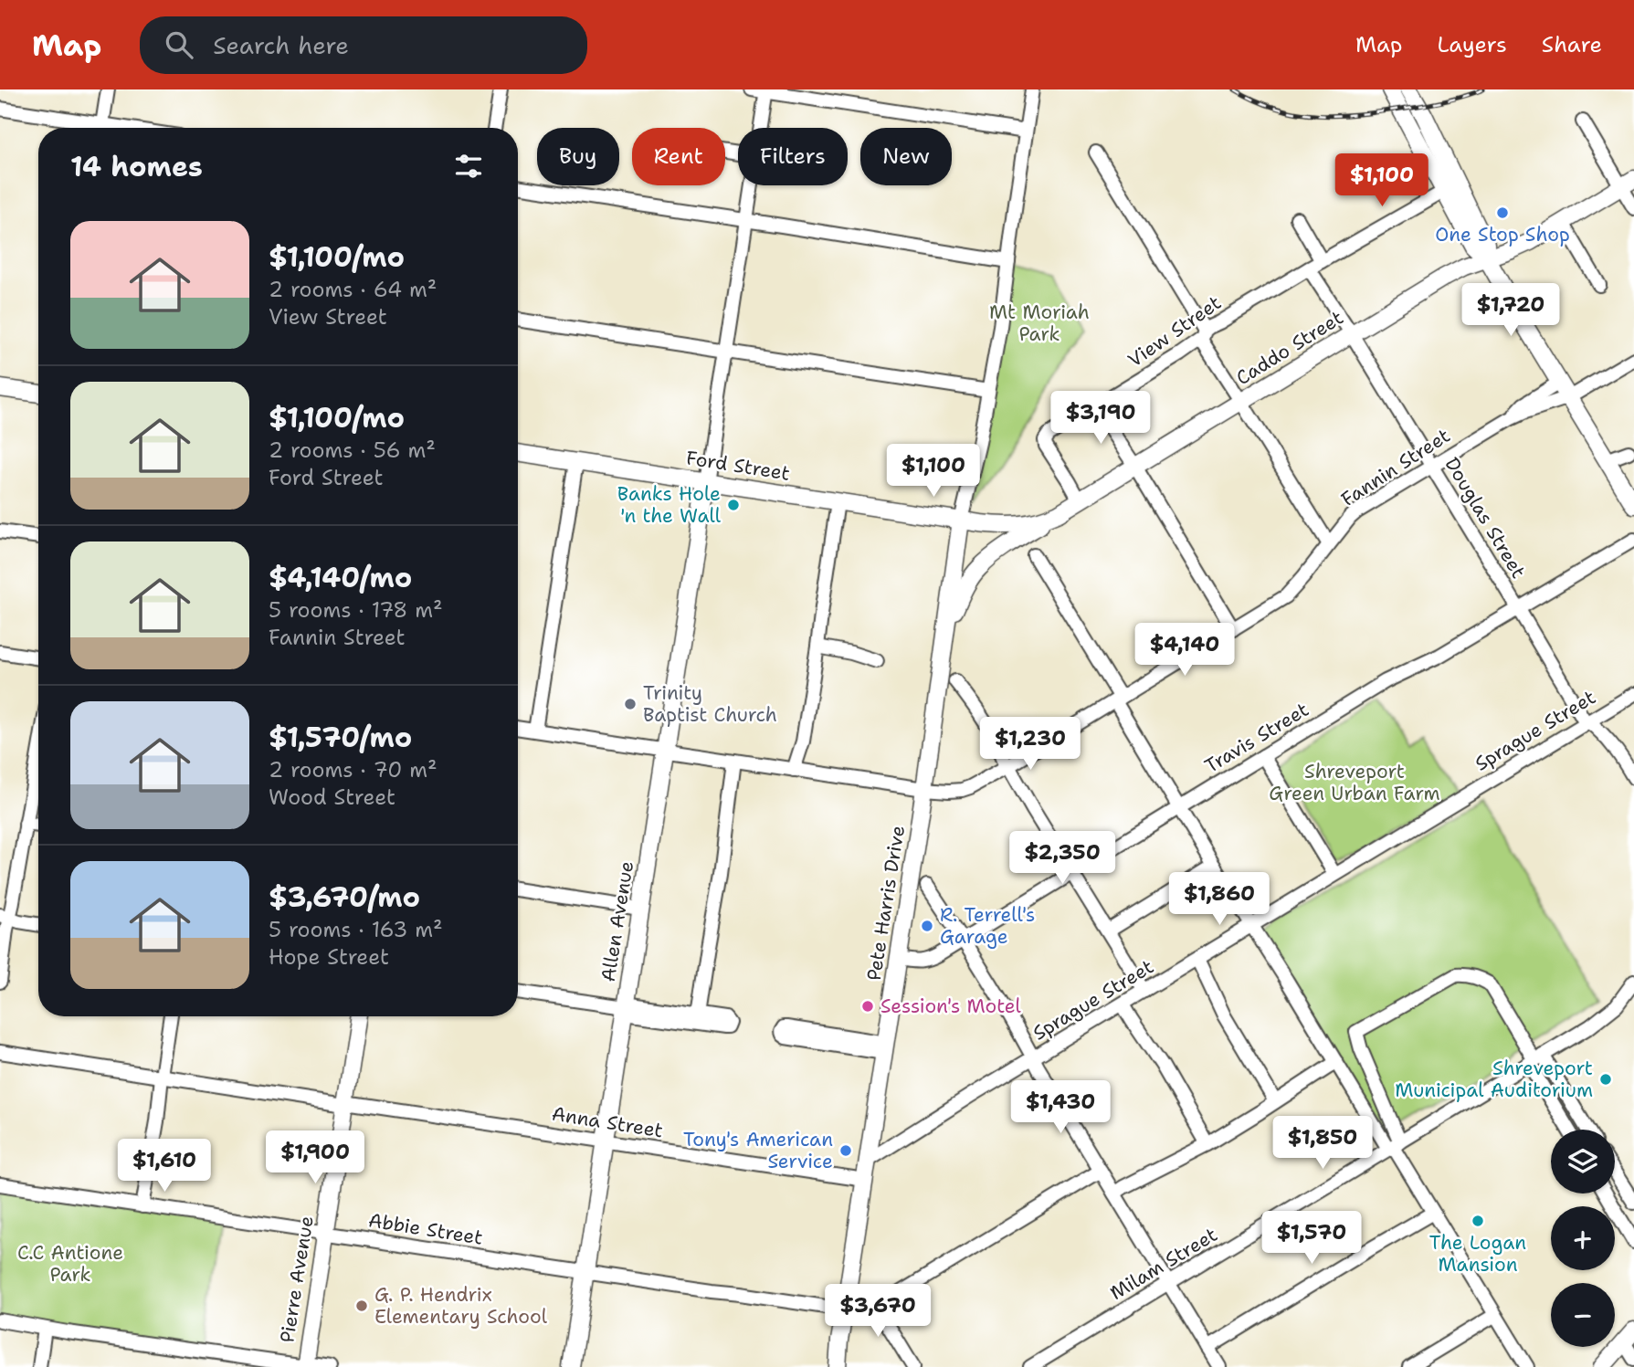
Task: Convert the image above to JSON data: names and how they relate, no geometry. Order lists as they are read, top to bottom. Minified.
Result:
{"streets":{"main road":["Caddo Street","Ford Street","Pete Harris Drive","Allen Avenue","Pierre Avenue"],"street":["View Street","Fannin Street","Douglas Street","Sprague Street","Travis Street","Anna Street","Abbie Street","Milam Street"]},"crossings":[["View Street","Caddo Street"],["View Street","Douglas Street"],["Caddo Street","Ford Street"],["Caddo Street","Douglas Street"],["Caddo Street","Pete Harris Drive"],["Ford Street","Pete Harris Drive"],["Ford Street","Allen Avenue"],["Fannin Street","Douglas Street"],["Fannin Street","Pete Harris Drive"],["Fannin Street","Allen Avenue"],["Douglas Street","Sprague Street"],["Douglas Street","Travis Street"],["Sprague Street","Pete Harris Drive"],["Travis Street","Pete Harris Drive"],["Pete Harris Drive","Anna Street"],["Pete Harris Drive","Abbie Street"],["Allen Avenue","Anna Street"],["Allen Avenue","Abbie Street"],["Anna Street","Pierre Avenue"],["Abbie Street","Pierre Avenue"]],"parks":["Mt Moriah Park","Shreveport Green Urban Farm","C.C Antione Park"],"places":["One Stop Shop","Banks Hole 'n the Wall","Trinity Baptist Church","R. Terrell's Garage","Session's Motel","Shreveport Municipal Auditorium","Tony's American Service","The Logan Mansion","G. P. Hendrix Elementary School"],"page":{"header":"Map","search":"Search here","nav":["Map","Layers","Share"],"chip":["Buy","Rent","Filters","New"],"heading":"14 homes","price":["$1,100","$1,720","$3,190","$1,100","$4,140","$1,230","$2,350","$1,860","$1,430","$1,850","$1,900","$1,610","$1,570","$3,670"],"list":[{"name":"$1,100/mo","note":"2 rooms · 64 m² · View Street"},{"name":"$1,100/mo","note":"2 rooms · 56 m² · Ford Street"},{"name":"$4,140/mo","note":"5 rooms · 178 m² · Fannin Street"},{"name":"$1,570/mo","note":"2 rooms · 70 m² · Wood Street"},{"name":"$3,670/mo","note":"5 rooms · 163 m² · Hope Street"}],"map_buttons":["+","−"]}}
